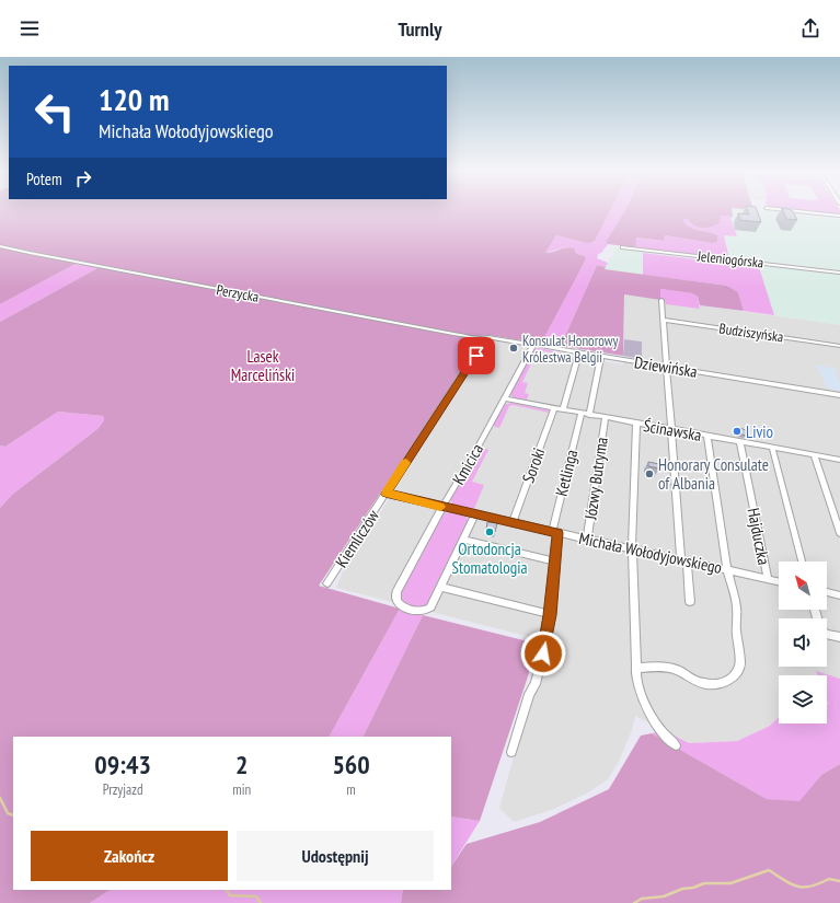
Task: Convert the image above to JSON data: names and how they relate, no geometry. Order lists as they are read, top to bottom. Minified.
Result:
{"streets":{"street":["Jeleniogórska","Perzycka","Budziszyńska","Dziewińska","Ścinawska","Kmicica","Soroki","Ketlinga","Józwy Butryma","Hajduczka","Kiemliczów","Michała Wołodyjowskiego"]},"crossings":[["Perzycka","Dziewińska"],["Dziewińska","Kmicica"],["Dziewińska","Kiemliczów"],["Ścinawska","Kmicica"],["Ścinawska","Soroki"],["Ścinawska","Ketlinga"],["Ścinawska","Józwy Butryma"],["Ścinawska","Hajduczka"],["Kmicica","Michała Wołodyjowskiego"],["Soroki","Michała Wołodyjowskiego"],["Ketlinga","Michała Wołodyjowskiego"],["Józwy Butryma","Michała Wołodyjowskiego"],["Hajduczka","Michała Wołodyjowskiego"],["Kiemliczów","Michała Wołodyjowskiego"]],"parks":["Lasek Marceliński"],"places":["Konsulat Honorowy Królestwa Belgii","Livio","Honorary Consulate of Albania","Ortodoncja Stomatologia"],"north":"top left","page":{"header":"Turnly","turn":["120 m","Michała Wołodyjowskiego"],"then":"Potem","eta":["09:43","Przyjazd","2","min","560","m"],"buttons":["Zakończ","Udostępnij"]}}
